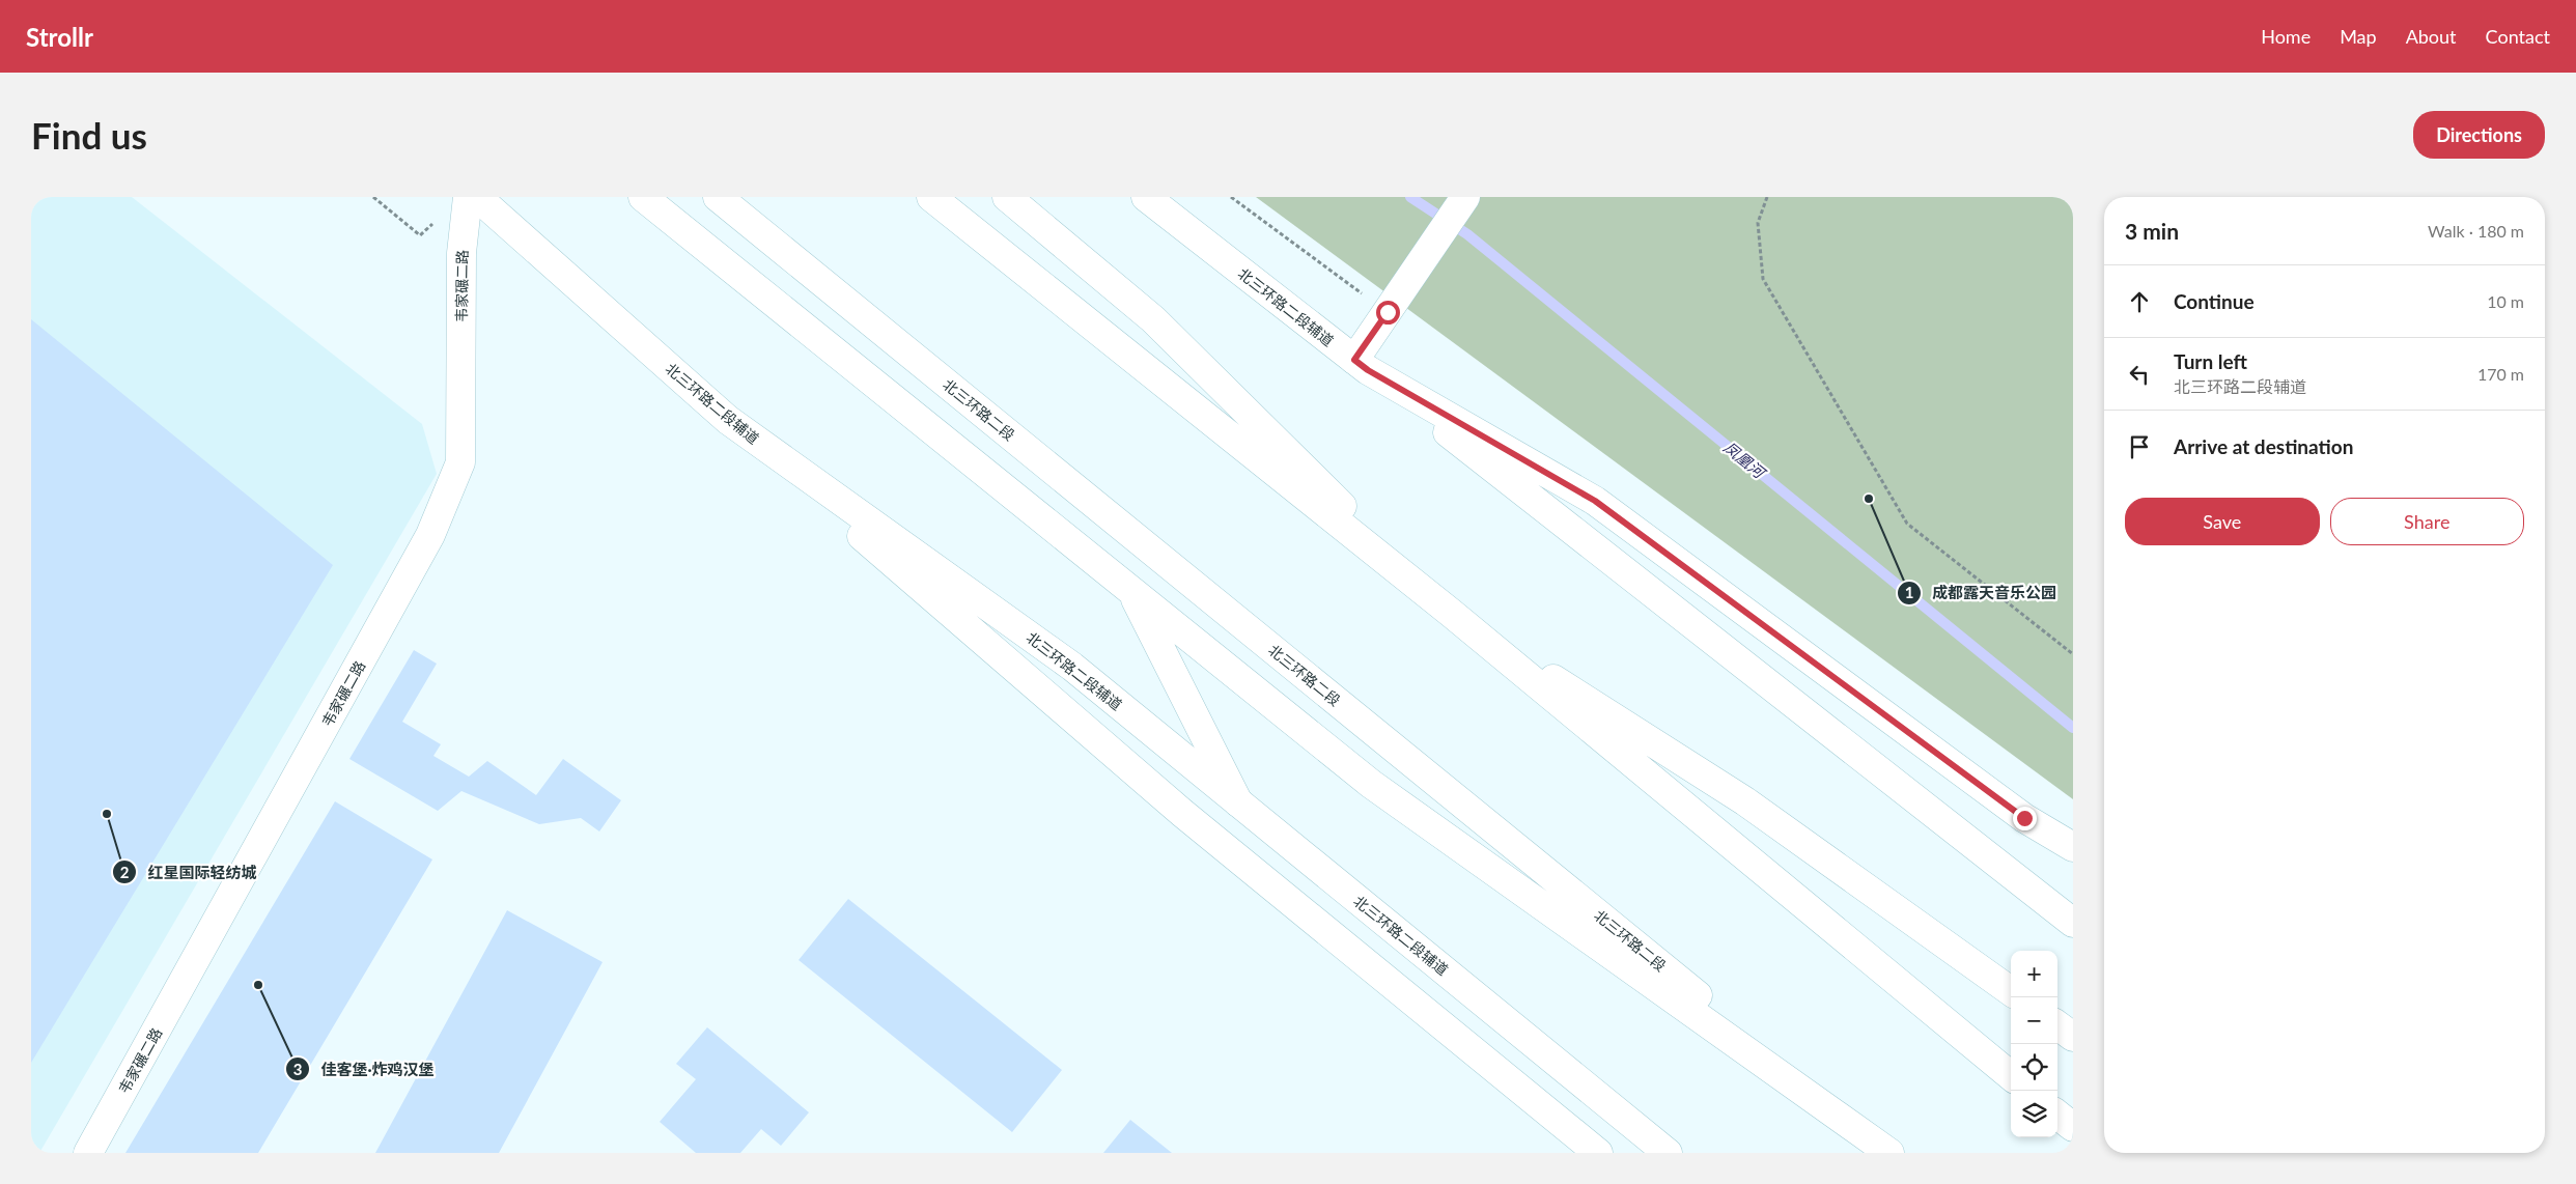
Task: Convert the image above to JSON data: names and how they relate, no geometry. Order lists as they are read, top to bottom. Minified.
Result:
{"streets":{"main road":["韦家碾二路","北三环路二段辅道","北三环路二段"]},"water":["凤凰河"],"places":["成都露天音乐公园","红星国际轻纺城","佳客堡·炸鸡汉堡"],"page":{"header":"Strollr","nav":["Home","Map","About","Contact"],"buttons":["Directions",["Save","Share"]],"title":"Find us","heading":["3 min","Walk · 180 m"],"list":[["Continue","10 m"],["Turn left","北三环路二段辅道","170 m"],"Arrive at destination"],"map_buttons":["+","−"]}}
